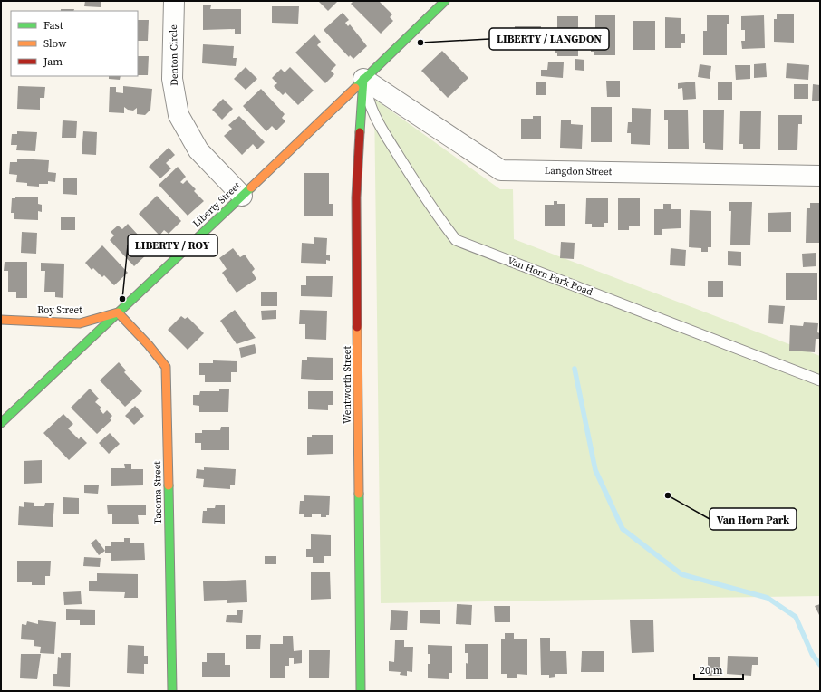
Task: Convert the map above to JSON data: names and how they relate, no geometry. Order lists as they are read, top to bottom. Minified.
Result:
{"streets":{"street":["Denton Circle","Langdon Street","Liberty Street","Roy Street","Wentworth Street","Tacoma Street"],"lane":["Van Horn Park Road"]},"crossings":[["Denton Circle","Liberty Street"],["Langdon Street","Liberty Street"],["Langdon Street","Van Horn Park Road"],["Langdon Street","Wentworth Street"],["Liberty Street","Van Horn Park Road"],["Liberty Street","Roy Street"],["Liberty Street","Wentworth Street"],["Liberty Street","Tacoma Street"],["Van Horn Park Road","Wentworth Street"],["Roy Street","Tacoma Street"]],"places":["LIBERTY / LANGDON","LIBERTY / ROY","Van Horn Park"],"legend":["Fast","Slow","Jam"],"scale_bar":"20 m"}
